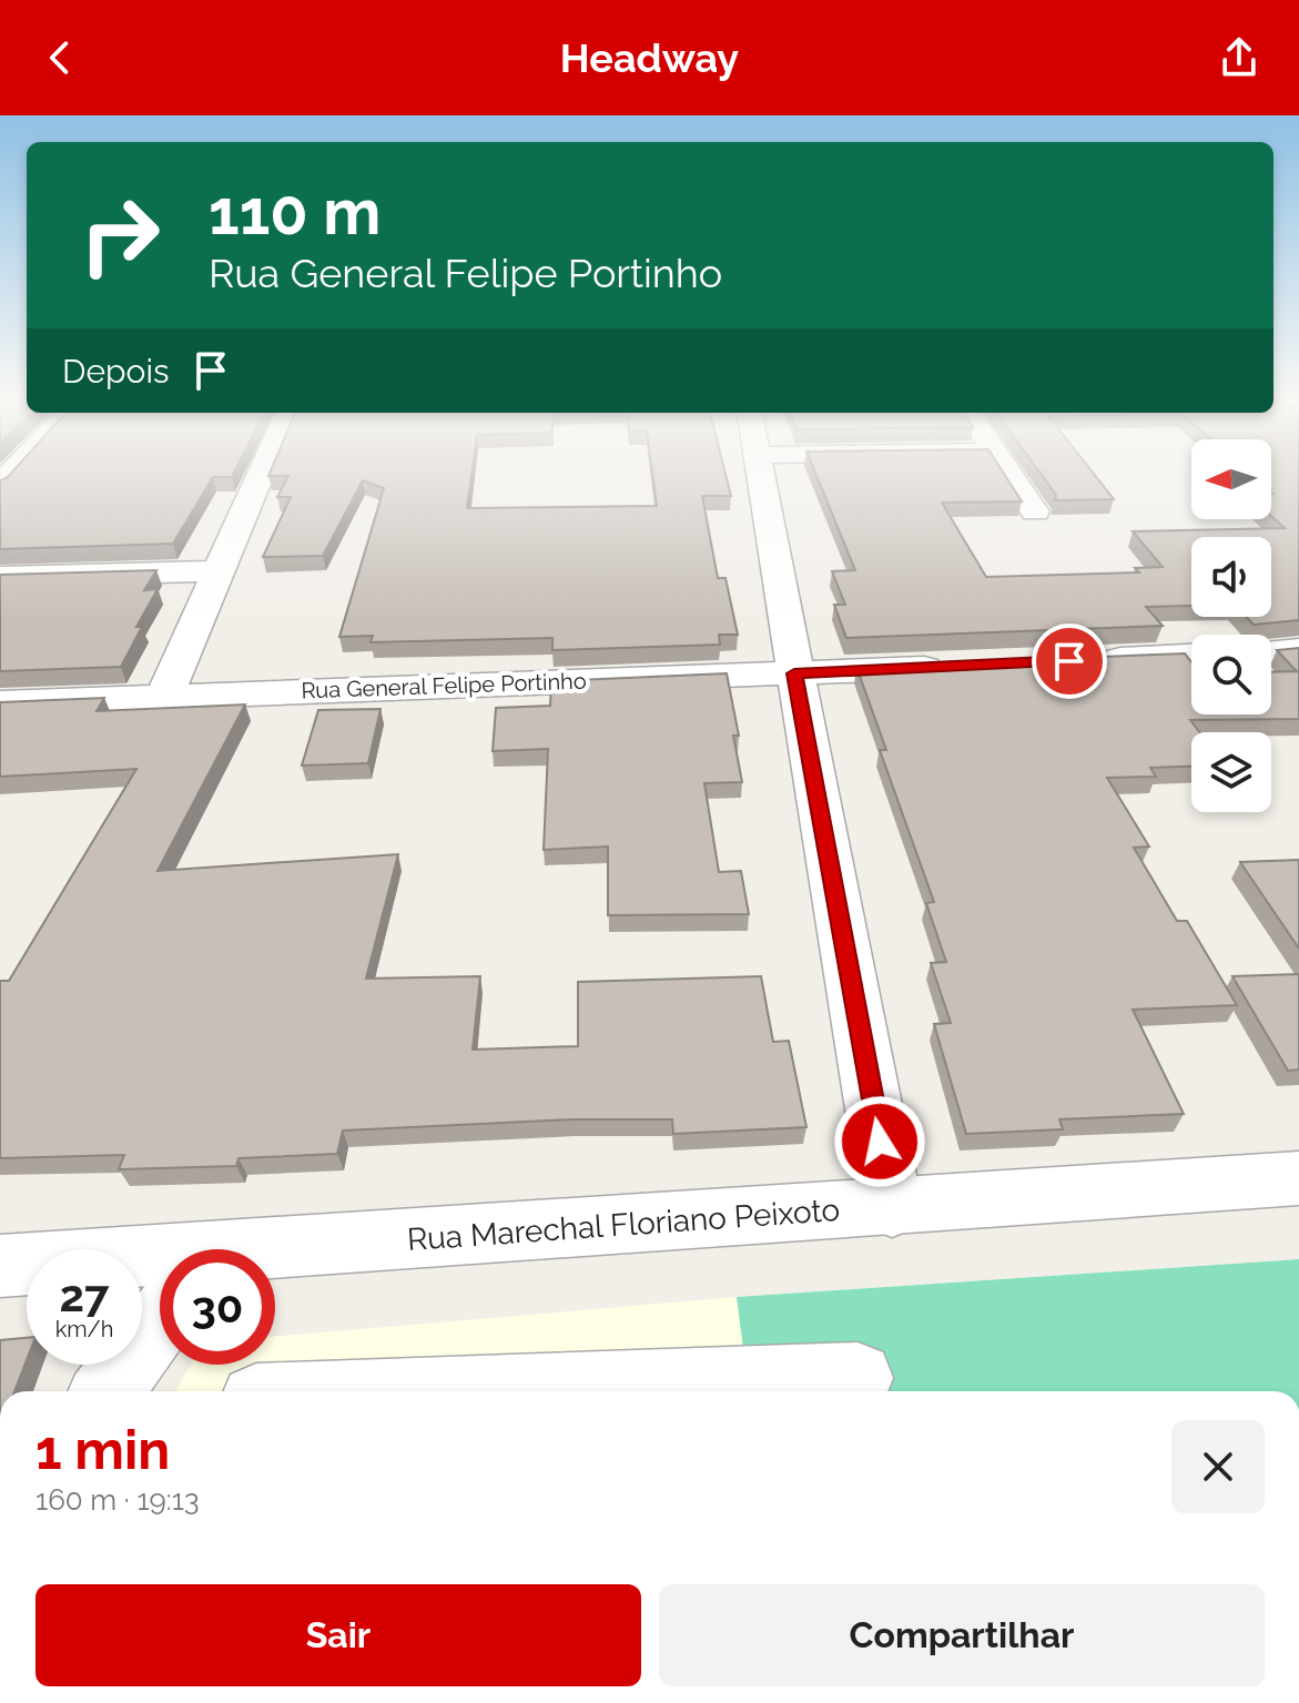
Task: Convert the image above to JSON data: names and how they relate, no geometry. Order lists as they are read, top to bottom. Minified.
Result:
{"streets":{"street":["Rua General Felipe Portinho","Rua Marechal Floriano Peixoto"]},"north":"left","page":{"header":"Headway","turn":["110 m","Rua General Felipe Portinho"],"then":"Depois","speed":"27 km/h","limit":"30","heading":["1 min","160 m · 19:13"],"buttons":["Sair","Compartilhar"]}}
